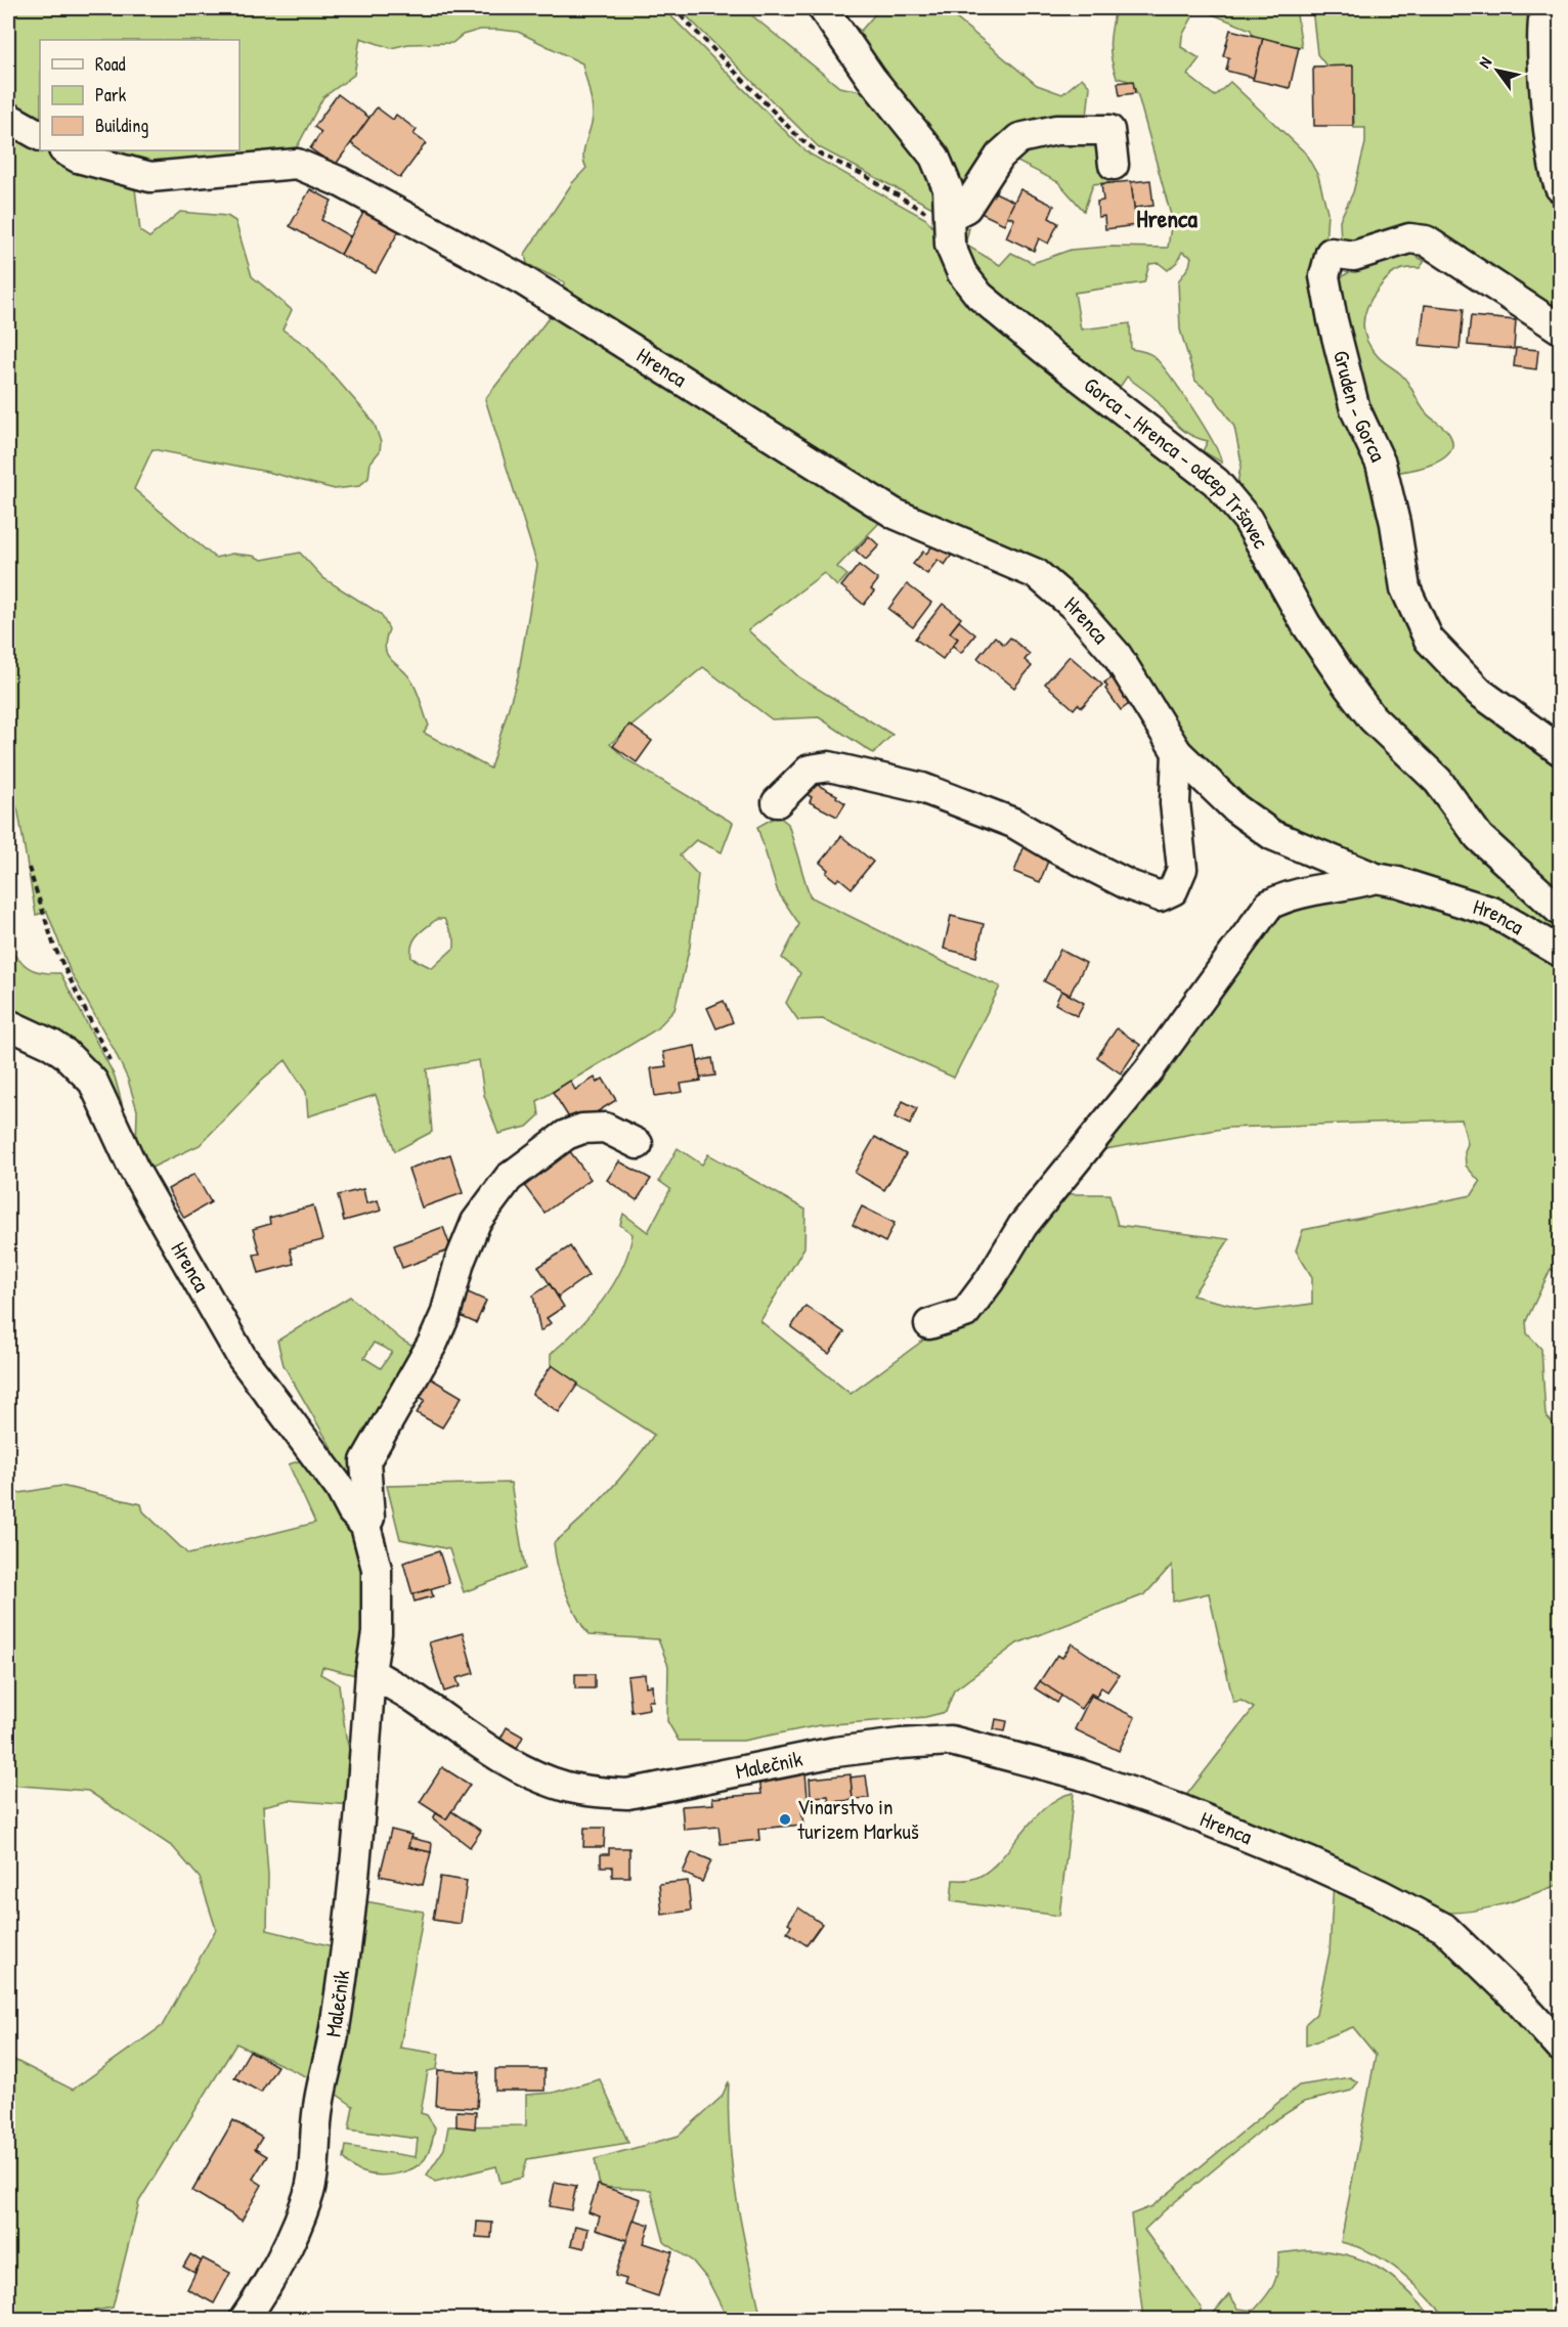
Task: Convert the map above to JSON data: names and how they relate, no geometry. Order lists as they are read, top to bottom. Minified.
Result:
{"streets":{"street":["Hrenca","Gruden - Gorca","Gorca - Hrenca - odcep Tršavec","Malečnik"]},"crossings":[["Hrenca","Malečnik"]],"districts":["Hrenca"],"places":["Vinarstvo in turizem Markuš"],"legend":["Road","Park","Building"],"north":"top left"}
